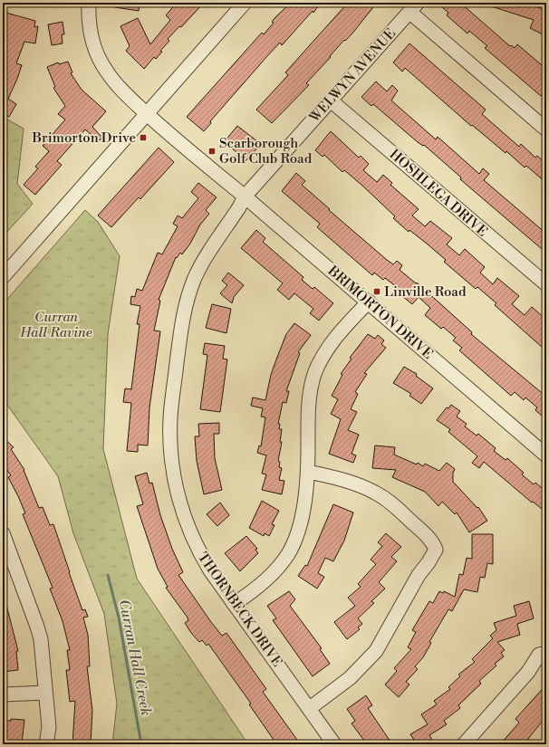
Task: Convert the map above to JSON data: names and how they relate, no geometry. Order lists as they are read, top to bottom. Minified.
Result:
{"streets":{"street":["WELWYN AVENUE","HOSHLEGA DRIVE","BRIMORTON DRIVE","THORNBECK DRIVE"]},"crossings":[["WELWYN AVENUE","HOSHLEGA DRIVE"],["WELWYN AVENUE","BRIMORTON DRIVE"],["WELWYN AVENUE","THORNBECK DRIVE"],["BRIMORTON DRIVE","THORNBECK DRIVE"]],"water":["Curran Hall Creek"],"parks":["Curran Hall Ravine"],"places":{"transit":["Brimorton Drive","Scarborough Golf Club Road","Linville Road"]}}
